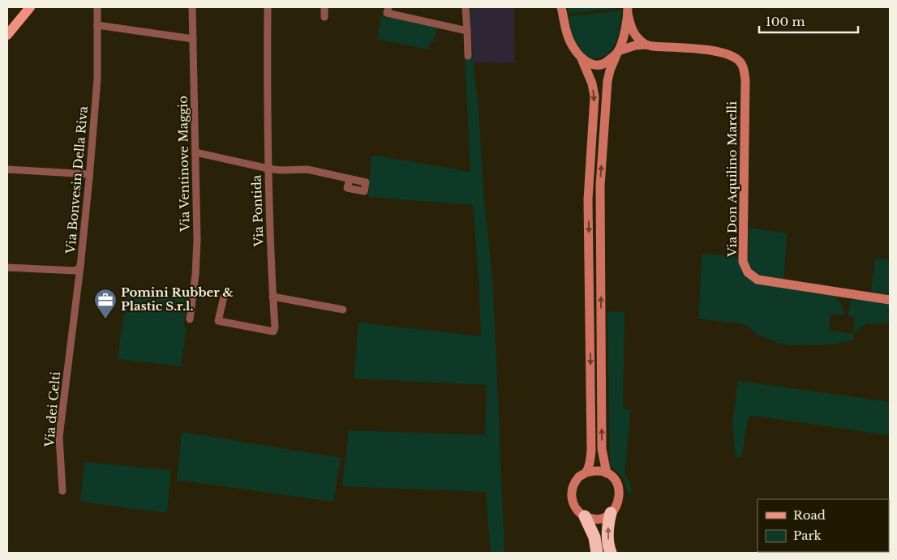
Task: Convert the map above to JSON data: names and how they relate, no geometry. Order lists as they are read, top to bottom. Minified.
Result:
{"streets":{"street":["Via Ventinove Maggio","Via Don Aquilino Marelli","Via Bonvesin Della Riva","Via Pontida","Via dei Celti"]},"crossings":[["Via Bonvesin Della Riva","Via dei Celti"]],"places":{"office":["Pomini Rubber & Plastic S.r.l."]},"legend":["Road","Park"],"scale_bar":"100 m"}
